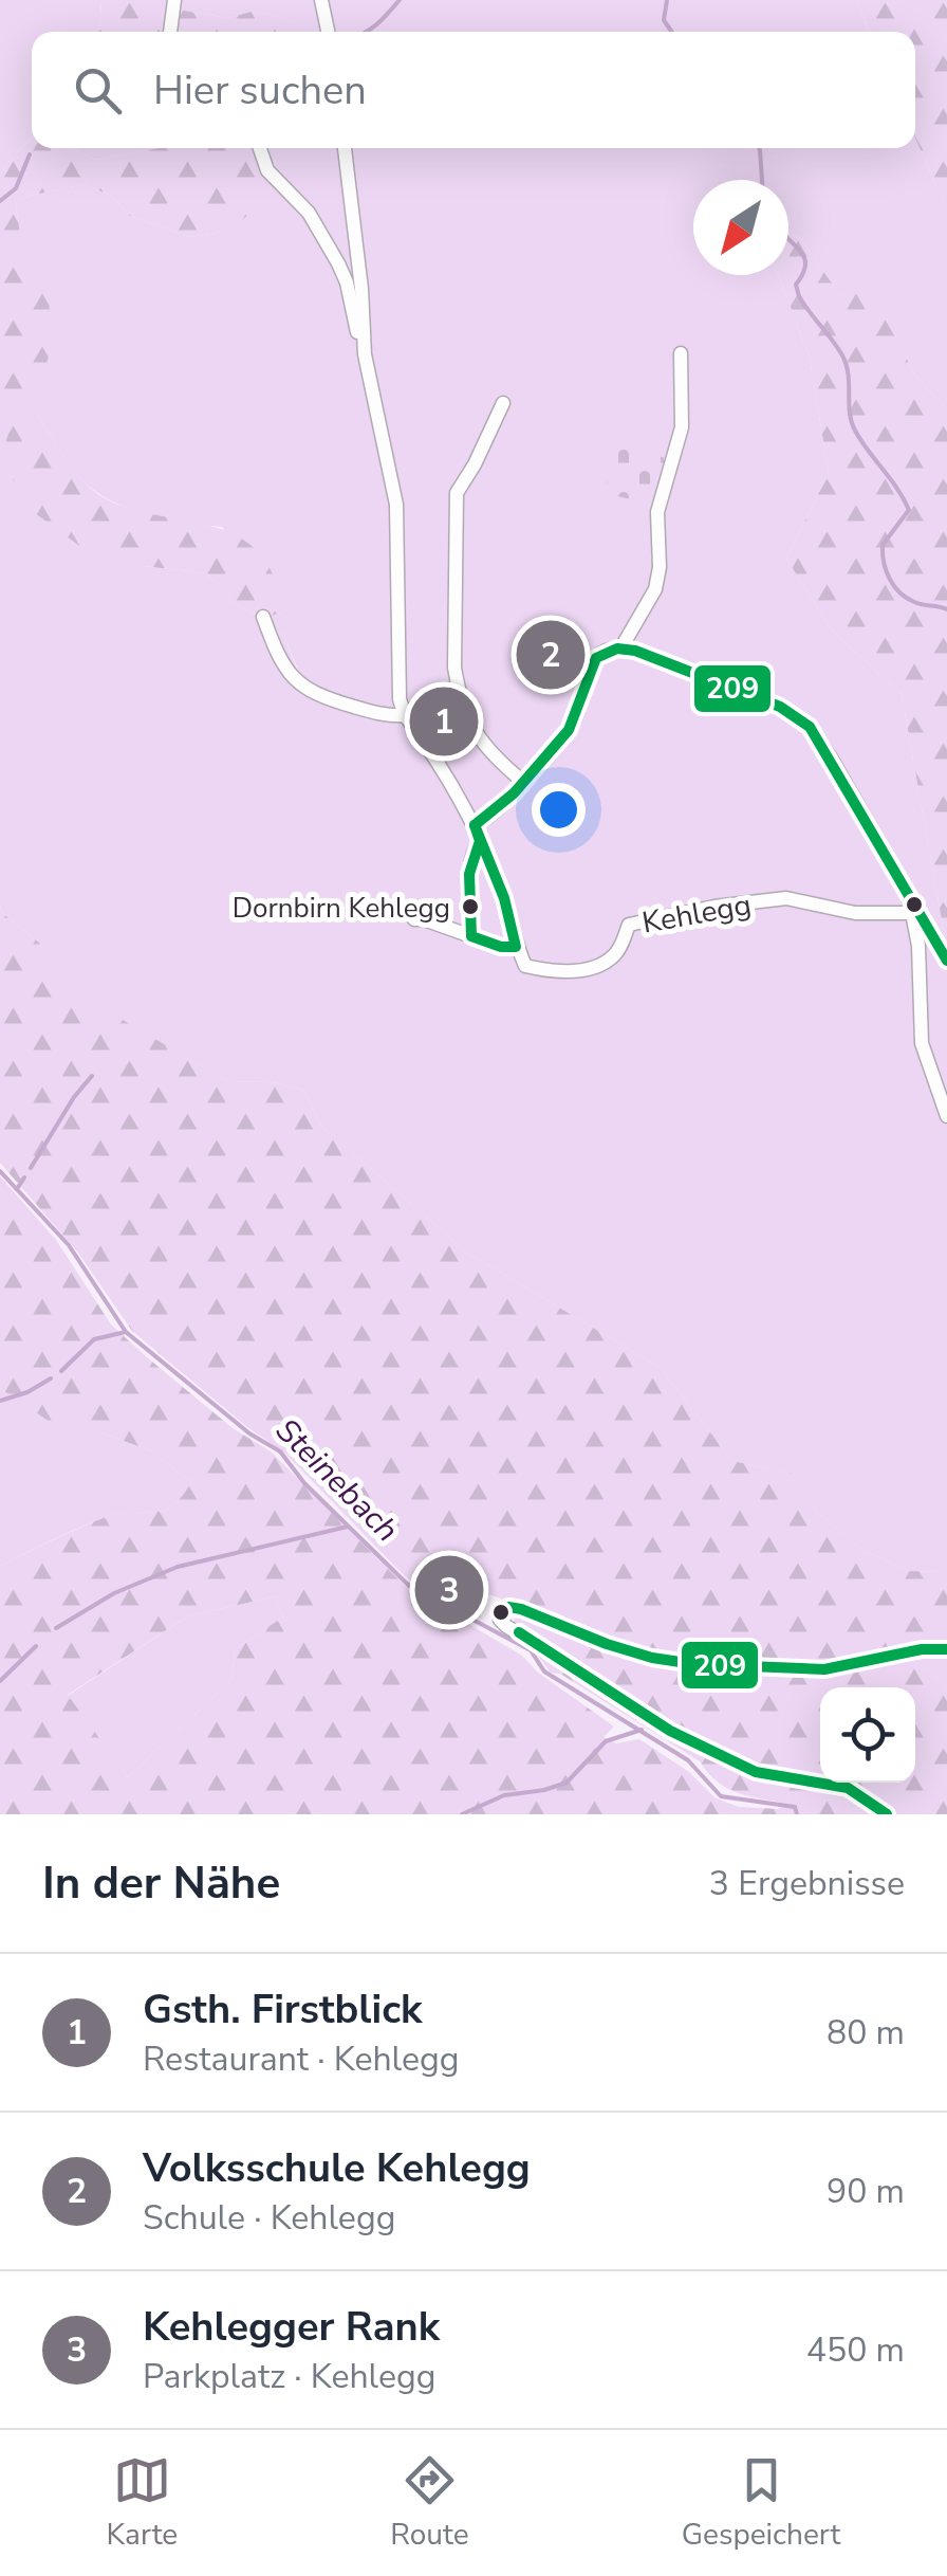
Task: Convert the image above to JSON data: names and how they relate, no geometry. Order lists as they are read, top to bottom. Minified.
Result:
{"streets":{"street":["Kehlegg"]},"water":["Steinebach"],"places":["Dornbirn Kehlegg"],"lines":["transit line 209"],"north":"bottom left","page":{"search":"Hier suchen","pins":["2","1","3"],"heading":["In der Nähe","3 Ergebnisse"],"list":[{"mark":"1","name":"Gsth. Firstblick","note":"Restaurant · Kehlegg","value":"80 m"},{"mark":"2","name":"Volksschule Kehlegg","note":"Schule · Kehlegg","value":"90 m"},{"mark":"3","name":"Kehlegger Rank","note":"Parkplatz · Kehlegg","value":"450 m"}],"nav":["Karte","Route","Gespeichert"]}}
